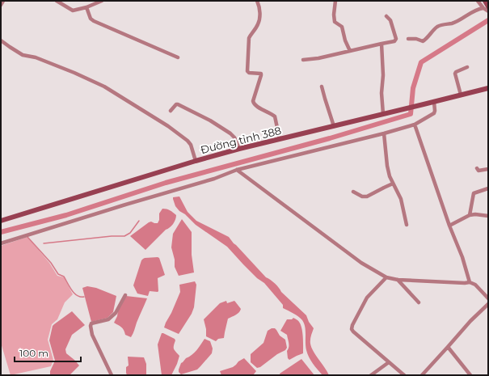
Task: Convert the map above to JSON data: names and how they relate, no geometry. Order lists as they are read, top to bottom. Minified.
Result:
{"streets":{"main road":["Đường tỉnh 388"]},"scale_bar":"100 m"}
